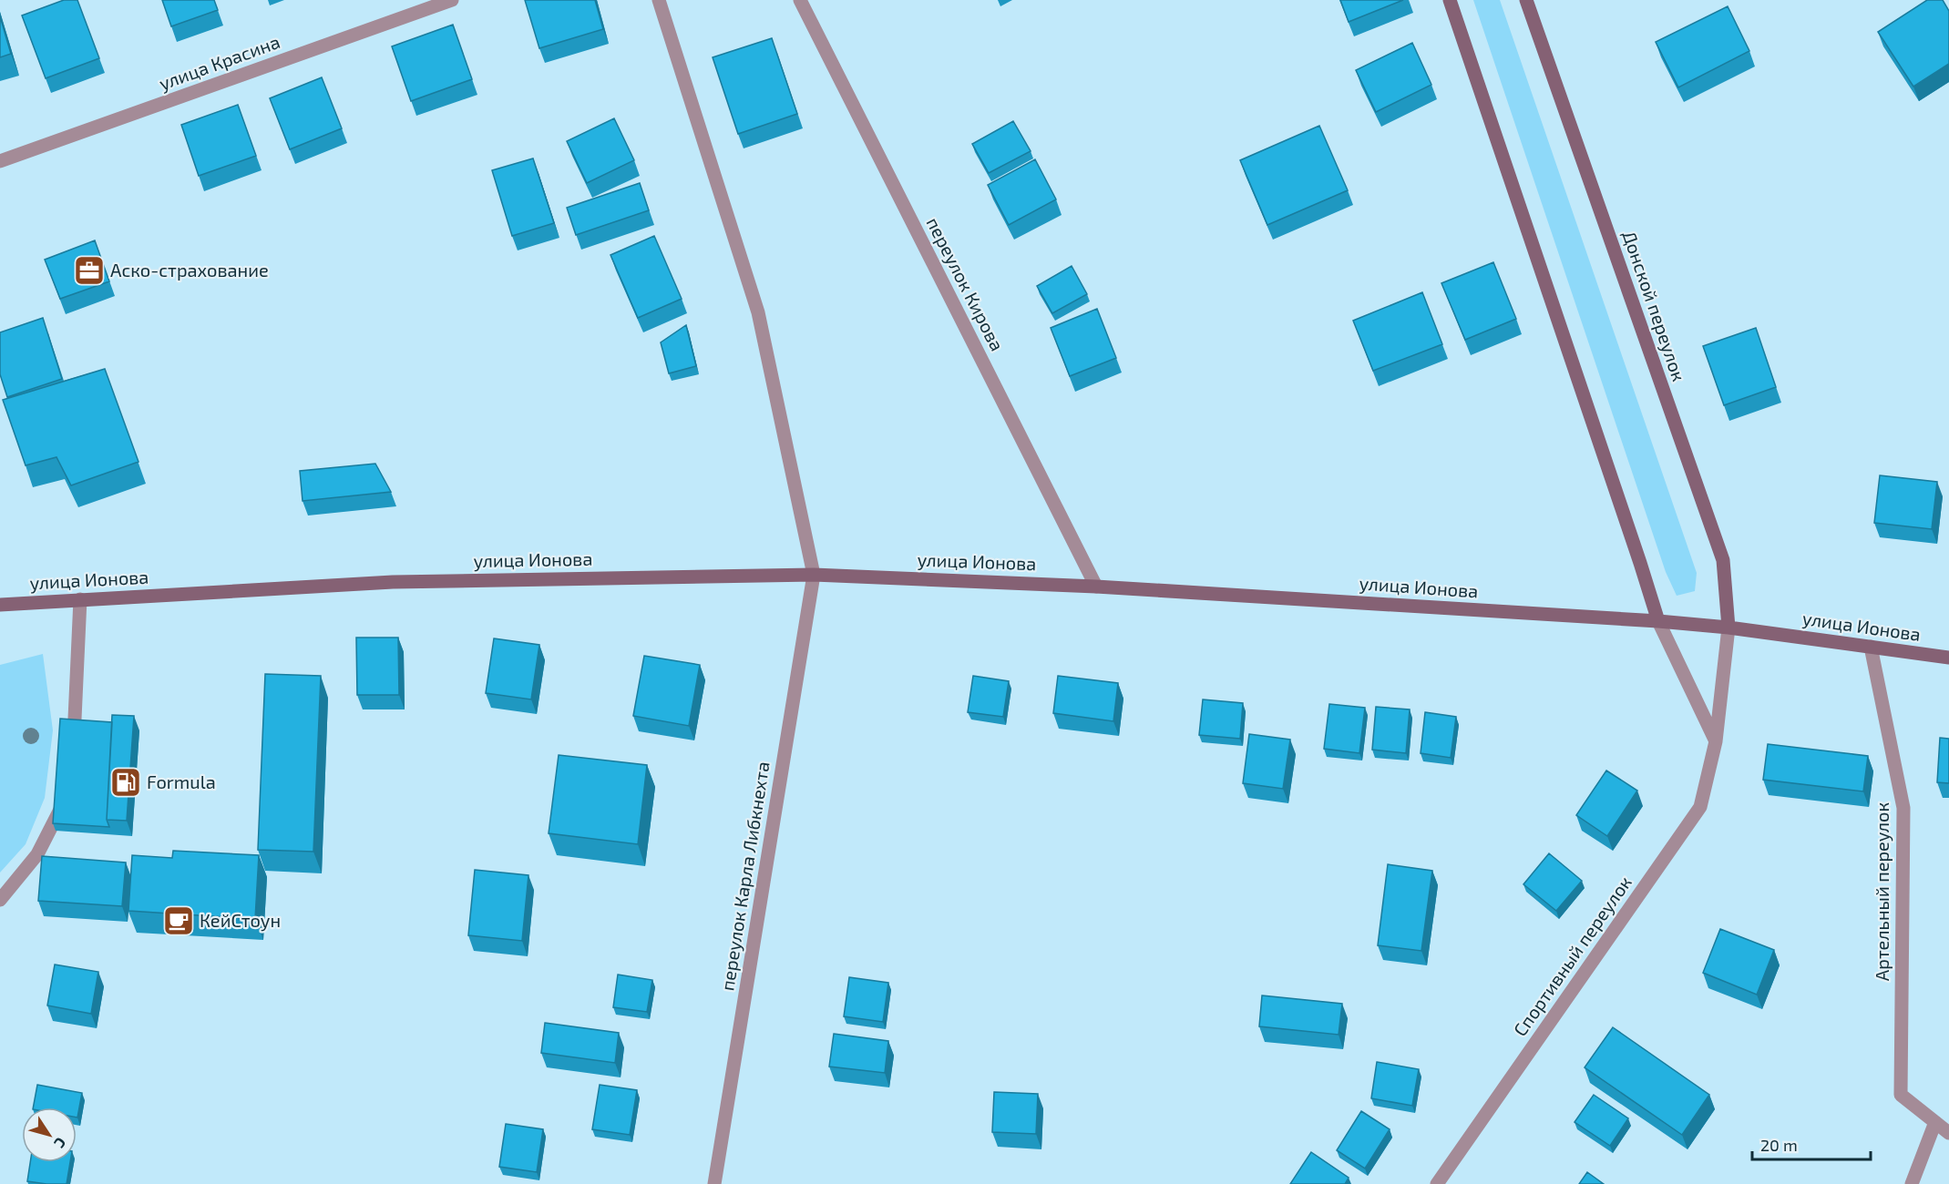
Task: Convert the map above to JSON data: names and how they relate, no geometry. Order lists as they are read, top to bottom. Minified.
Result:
{"streets":{"main road":["Донской переулок","улица Ионова"],"street":["улица Красина","переулок Кирова","переулок Карла Либкнехта","Артельный переулок","Спортивный переулок"]},"crossings":[["переулок Кирова","улица Ионова"],["Донской переулок","улица Ионова"],["Донской переулок","Спортивный переулок"],["улица Ионова","переулок Карла Либкнехта"],["улица Ионова","Артельный переулок"],["улица Ионова","Спортивный переулок"]],"places":{"office":["Аско-страхование"],"fuel station":["Formula"],"cafe":["КейСтоун"]},"scale_bar":"20 m","north":"bottom right"}
